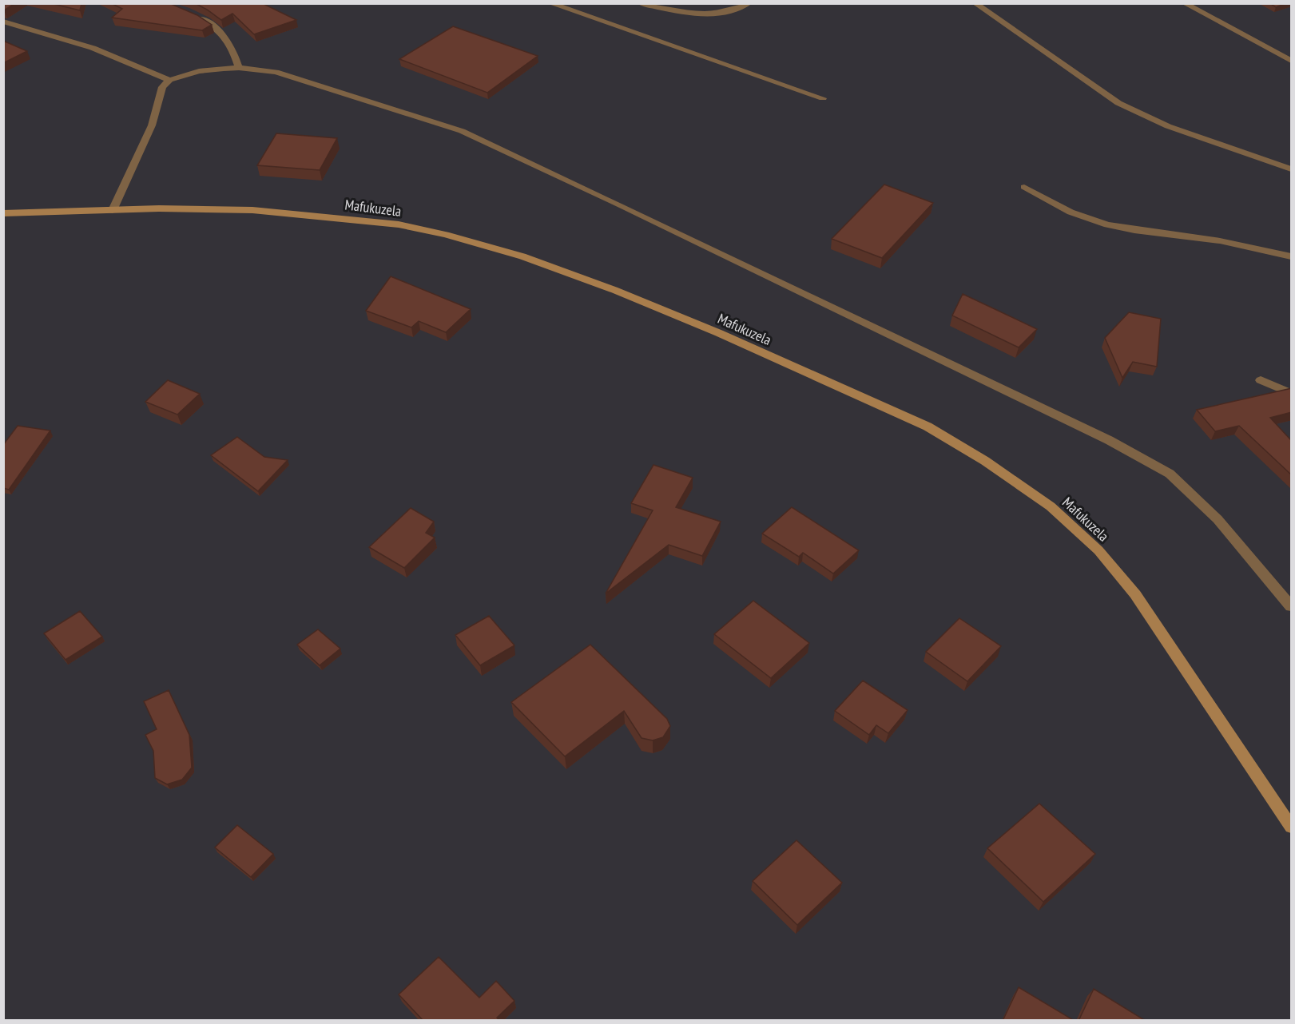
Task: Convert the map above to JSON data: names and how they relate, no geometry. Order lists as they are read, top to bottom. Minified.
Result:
{"streets":{"main road":["Mafukuzela"]}}
